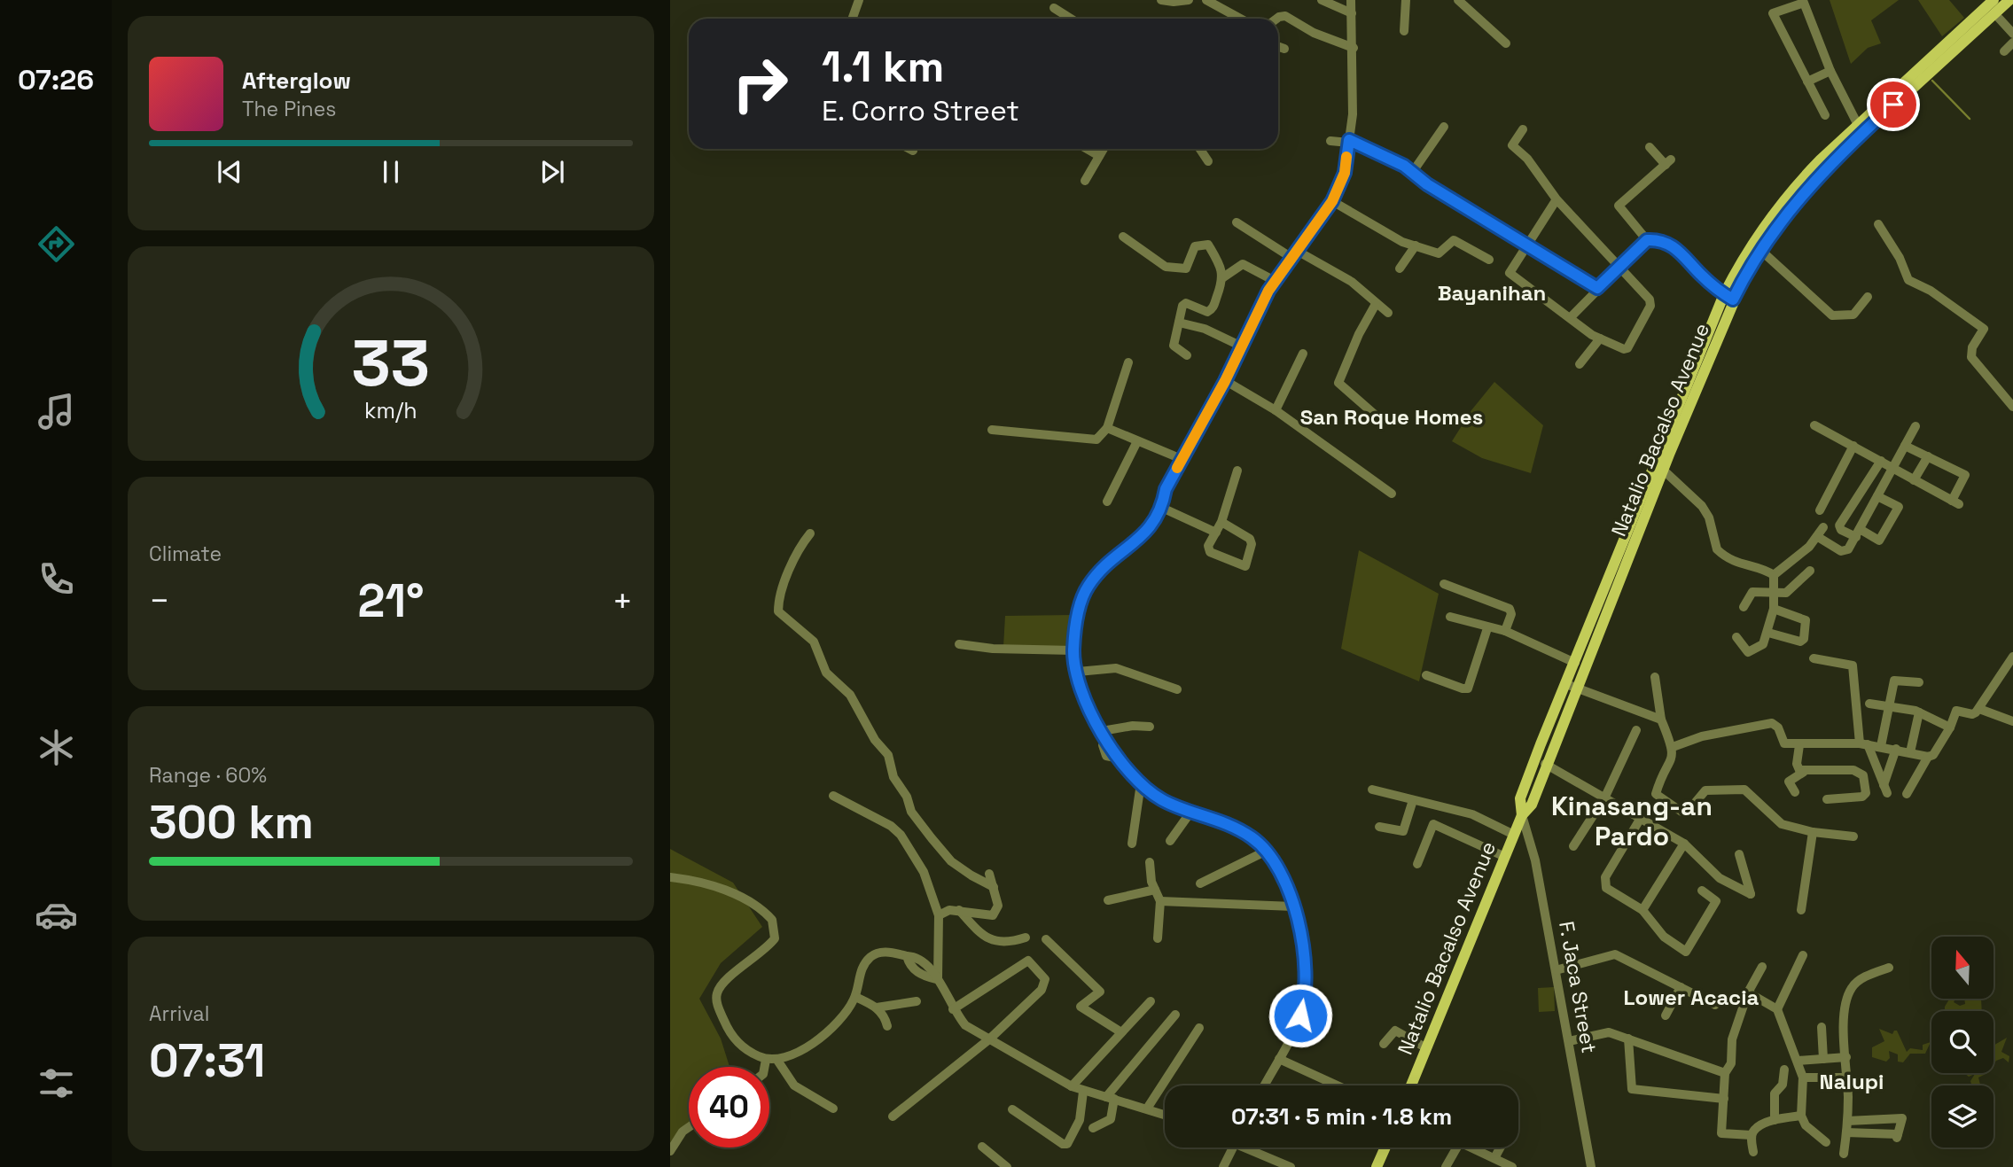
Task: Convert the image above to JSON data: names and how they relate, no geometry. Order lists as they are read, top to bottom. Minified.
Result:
{"streets":{"main road":["Natalio Bacalso Avenue"],"street":["F. Jaca Street"]},"crossings":[["Natalio Bacalso Avenue","F. Jaca Street"]],"districts":["Bayanihan","San Roque Homes","Kinasang-an Pardo","Lower Acacia","Nalupi"],"north":"top","page":{"tabs":"07:26","turn":["1.1 km","E. Corro Street"],"song":["Afterglow","The Pines"],"tile":["Climate",["Range · 60%","300 km"],["Arrival","07:31"]],"heat":["−","21°","+"],"limit":"40","trip":"07:31 · 5 min · 1.8 km","gauge":["33","km/h"]}}
